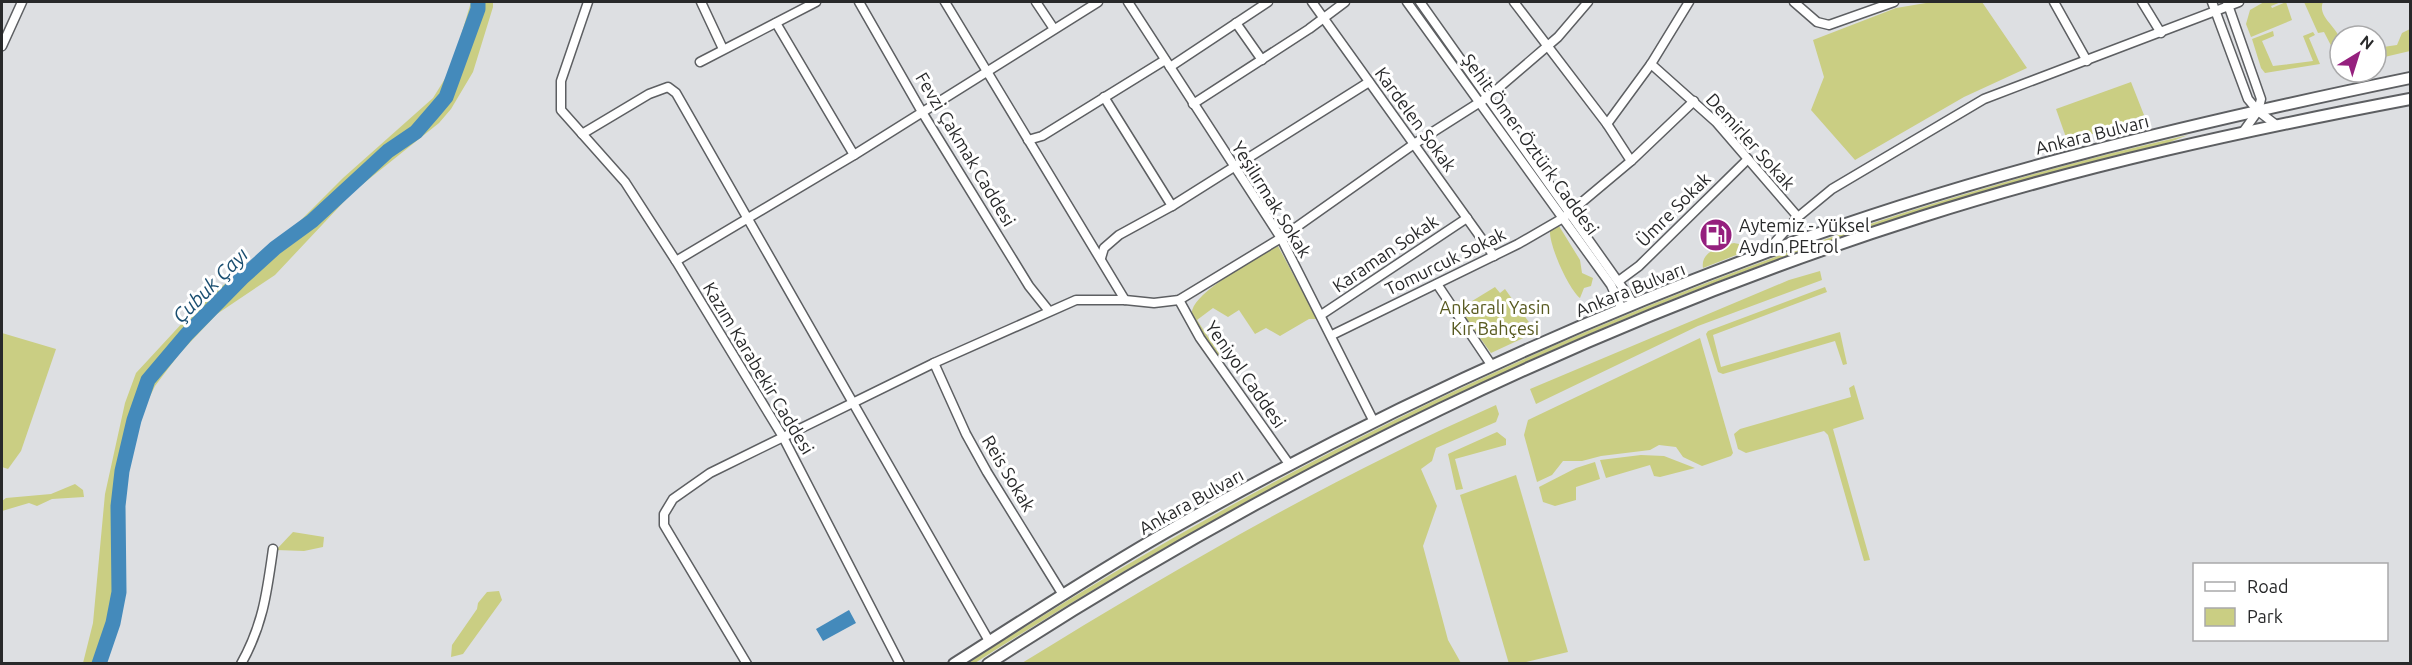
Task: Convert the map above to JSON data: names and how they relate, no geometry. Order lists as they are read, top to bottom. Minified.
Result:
{"streets":{"main road":["Ankara Bulvarı"],"street":["Kardelen Sokak","Demirler Sokak","Şehit Ömer Öztürk Caddesi","Fevzi Çakmak Caddesi","Yeşilırmak Sokak","Ümre Sokak","Karaman Sokak","Tomurcuk Sokak","Kazım Karabekir Caddesi","Yeniyol Caddesi","Reis Sokak"]},"crossings":[["Kardelen Sokak","Karaman Sokak"],["Kardelen Sokak","Tomurcuk Sokak"],["Ankara Bulvarı","Şehit Ömer Öztürk Caddesi"],["Ankara Bulvarı","Yeşilırmak Sokak"],["Ankara Bulvarı","Yeniyol Caddesi"],["Ankara Bulvarı","Reis Sokak"],["Demirler Sokak","Ümre Sokak"],["Demirler Sokak","Tomurcuk Sokak"],["Şehit Ömer Öztürk Caddesi","Ümre Sokak"],["Şehit Ömer Öztürk Caddesi","Tomurcuk Sokak"],["Yeşilırmak Sokak","Karaman Sokak"],["Yeşilırmak Sokak","Tomurcuk Sokak"]],"water":["Çubuk Çayı"],"parks":["Ankaralı Yasin Kır Bahçesi"],"places":{"fuel station":["Aytemiz - Yüksel Aydın PEtrol"]},"legend":["Road","Park"],"north":"top right"}
